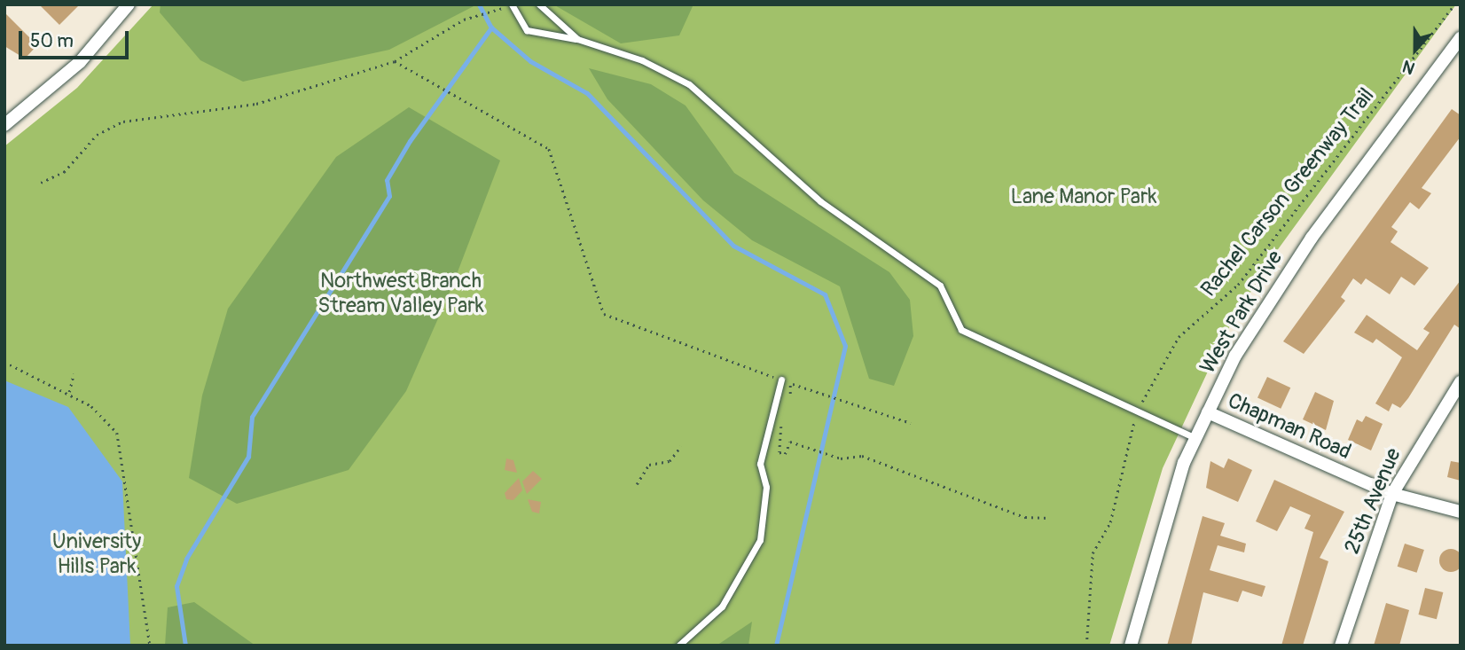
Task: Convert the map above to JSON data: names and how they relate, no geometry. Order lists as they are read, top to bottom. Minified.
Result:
{"streets":{"street":["West Park Drive","Chapman Road","25th Avenue"],"path":["Rachel Carson Greenway Trail"]},"crossings":[["West Park Drive","Chapman Road"],["Chapman Road","25th Avenue"]],"parks":["Lane Manor Park","Northwest Branch Stream Valley Park","University Hills Park"],"scale_bar":"50 m","north":"bottom"}
